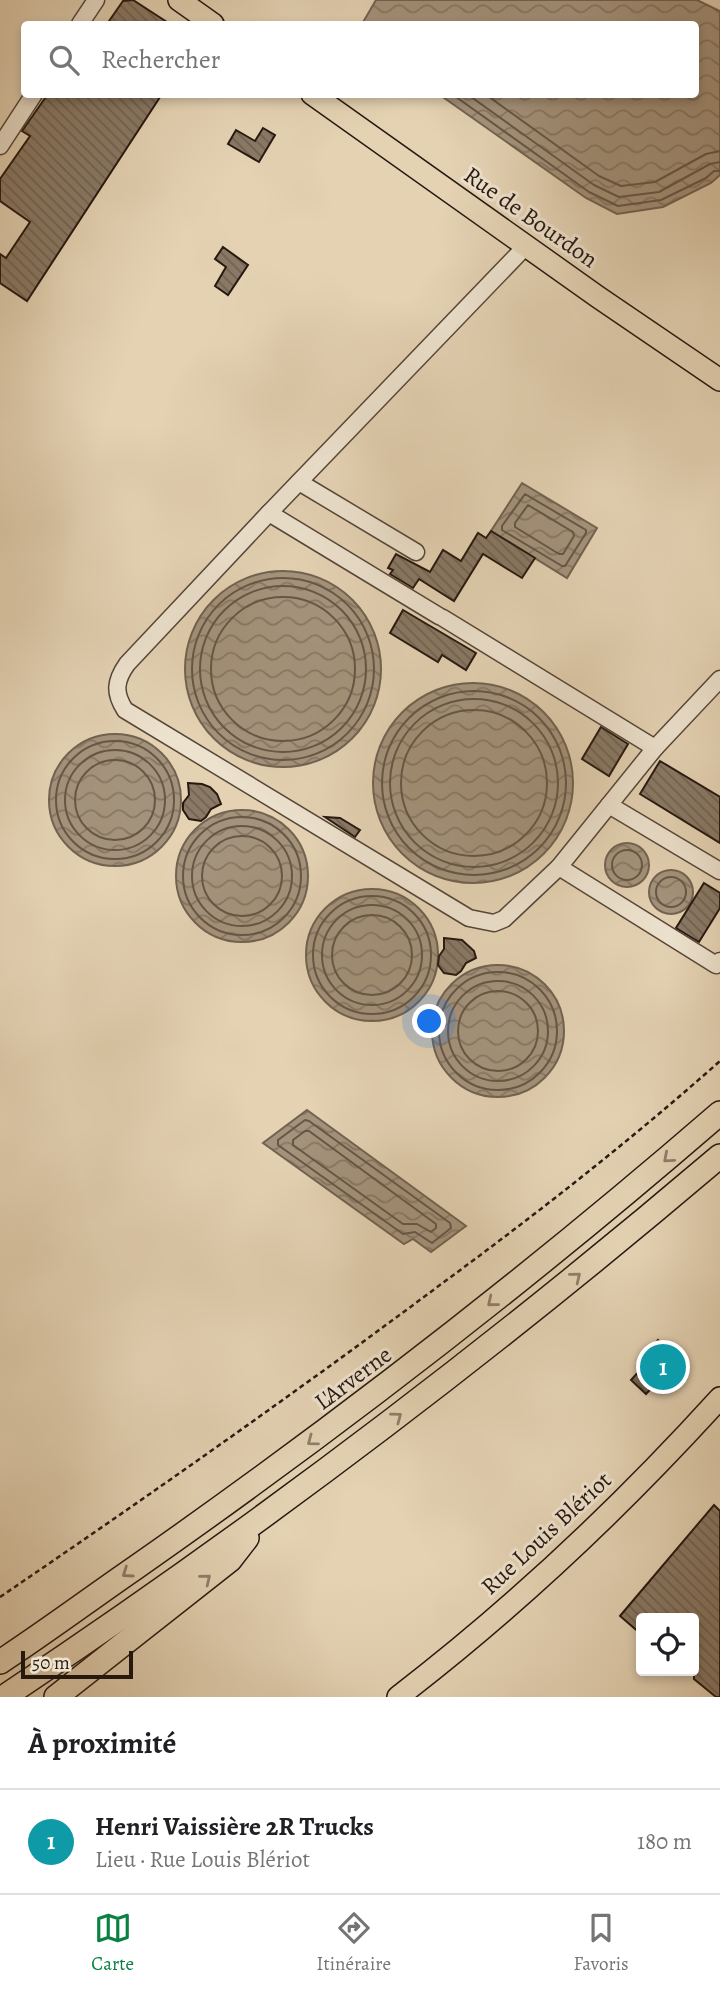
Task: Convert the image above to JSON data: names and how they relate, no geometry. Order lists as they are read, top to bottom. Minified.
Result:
{"streets":{"highway":["L'Arverne"],"main road":["Rue de Bourdon","Rue Louis Blériot"]},"scale_bar":"50 m","page":{"search":"Rechercher","pins":"1","scale":"50 m","heading":"À proximité","list":[{"mark":"1","name":"Henri Vaissière 2R Trucks","note":"Lieu · Rue Louis Blériot","value":"180 m"}],"nav":["Carte","Itinéraire","Favoris"]}}
